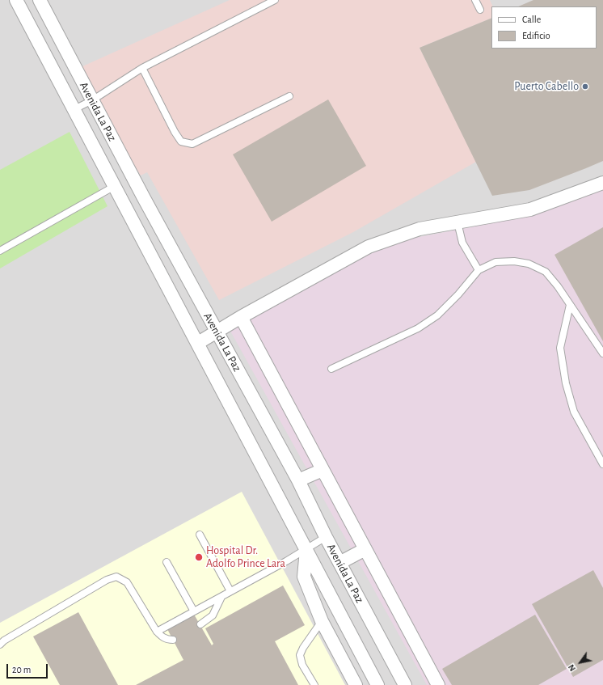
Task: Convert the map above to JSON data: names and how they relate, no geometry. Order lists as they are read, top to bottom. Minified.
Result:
{"streets":{"street":["Avenida La Paz"]},"places":["Puerto Cabello","Hospital Dr. Adolfo Prince Lara"],"legend":["Calle","Edificio"],"scale_bar":"20 m","north":"bottom left"}
